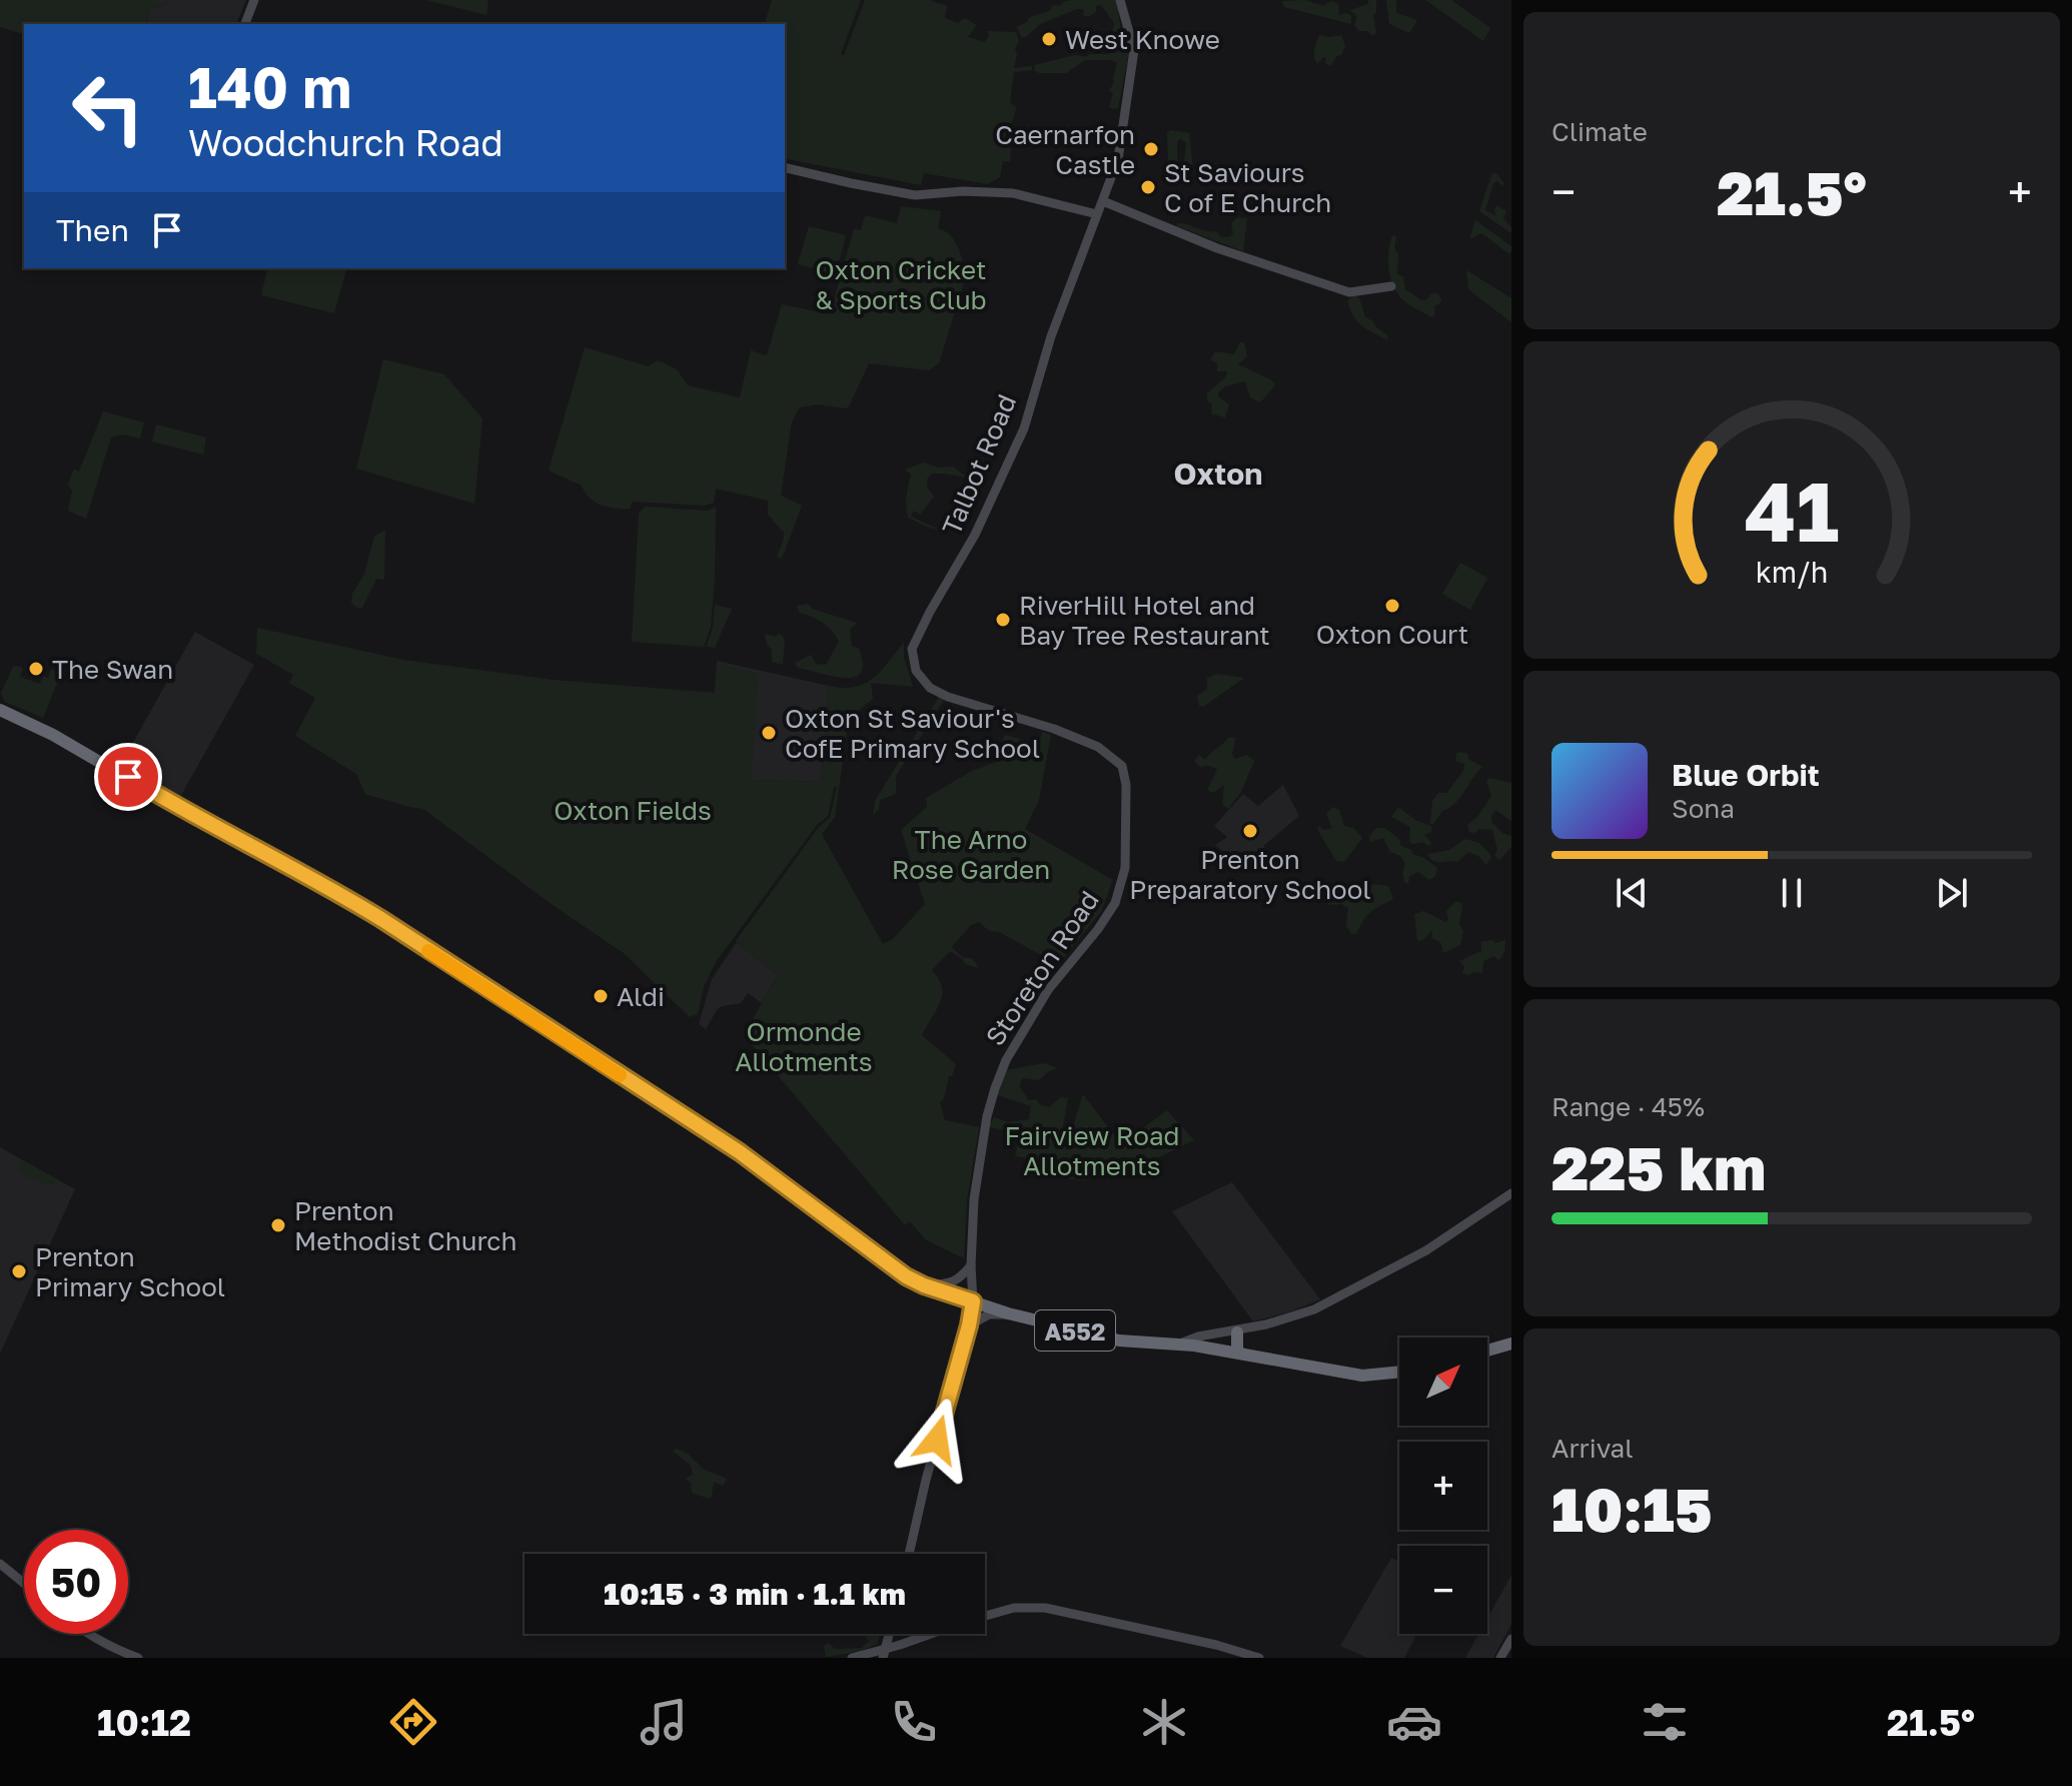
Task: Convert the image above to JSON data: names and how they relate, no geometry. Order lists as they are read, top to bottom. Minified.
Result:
{"streets":{"highway":["A552"],"main road":["Talbot Road","Storeton Road"]},"crossings":[["Talbot Road","Storeton Road"],["Storeton Road","A552"]],"districts":["Oxton"],"parks":["Oxton Cricket & Sports Club","Oxton Fields","The Arno Rose Garden","Ormonde Allotments","Fairview Road Allotments"],"places":["West Knowe","Caernarfon Castle","St Saviours C of E Church","Oxton Court","RiverHill Hotel and Bay Tree Restaurant","The Swan","Oxton St Saviour's CofE Primary School","Prenton Preparatory School","Aldi","Prenton Methodist Church","Prenton Primary School"],"north":"top right","page":{"tile":["Climate",["Range · 45%","225 km"],["Arrival","10:15"]],"turn":["140 m","Woodchurch Road"],"heat":["−","21.5°","+"],"then":"Then","song":["Blue Orbit","Sona"],"map_buttons":["+","−"],"limit":"50","trip":"10:15 · 3 min · 1.1 km","tabs":["10:12","21.5°"],"gauge":["41","km/h"]}}
